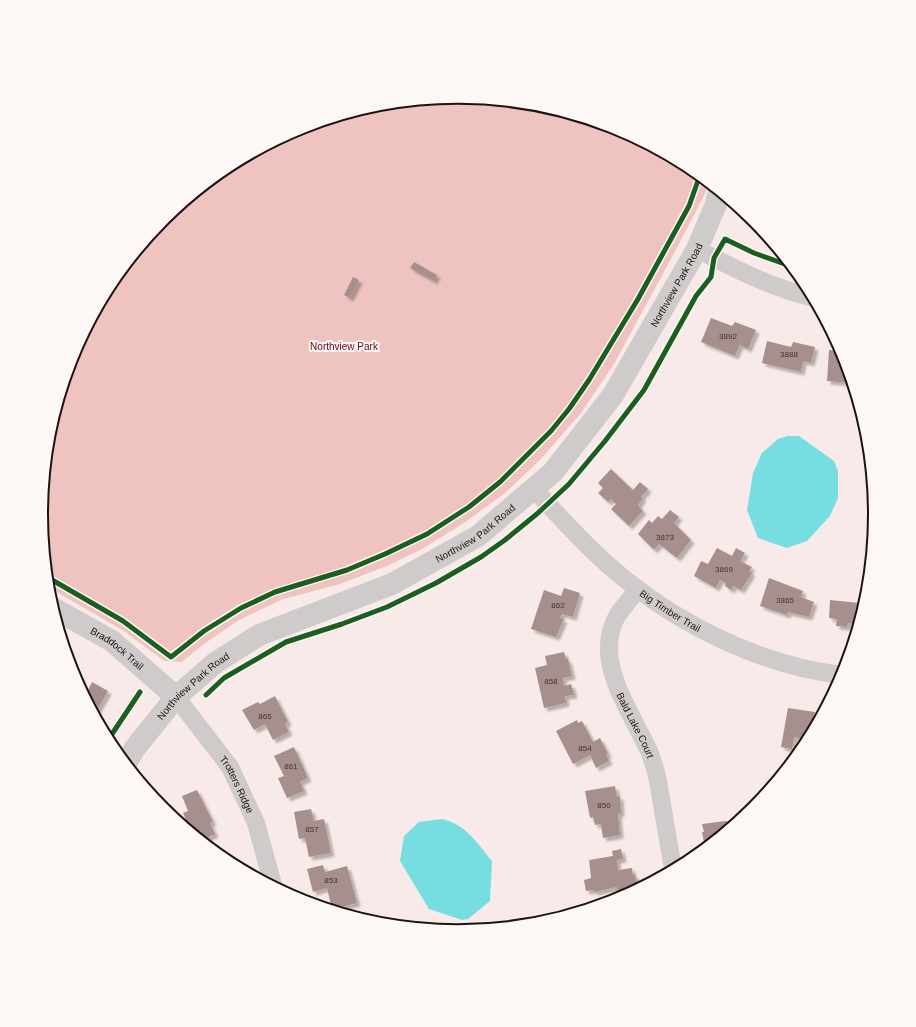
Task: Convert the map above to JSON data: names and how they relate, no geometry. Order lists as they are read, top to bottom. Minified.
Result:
{"streets":{"street":["Northview Park Road","Big Timber Trail","Braddock Trail","Bald Lake Court","Trotters Ridge"]},"crossings":[["Northview Park Road","Big Timber Trail"],["Northview Park Road","Braddock Trail"],["Northview Park Road","Trotters Ridge"],["Big Timber Trail","Bald Lake Court"],["Braddock Trail","Trotters Ridge"]],"parks":["Northview Park"],"house_numbers":["3892","3888","3873","3869","3865","862","858","865","854","861","850","857","853"]}
